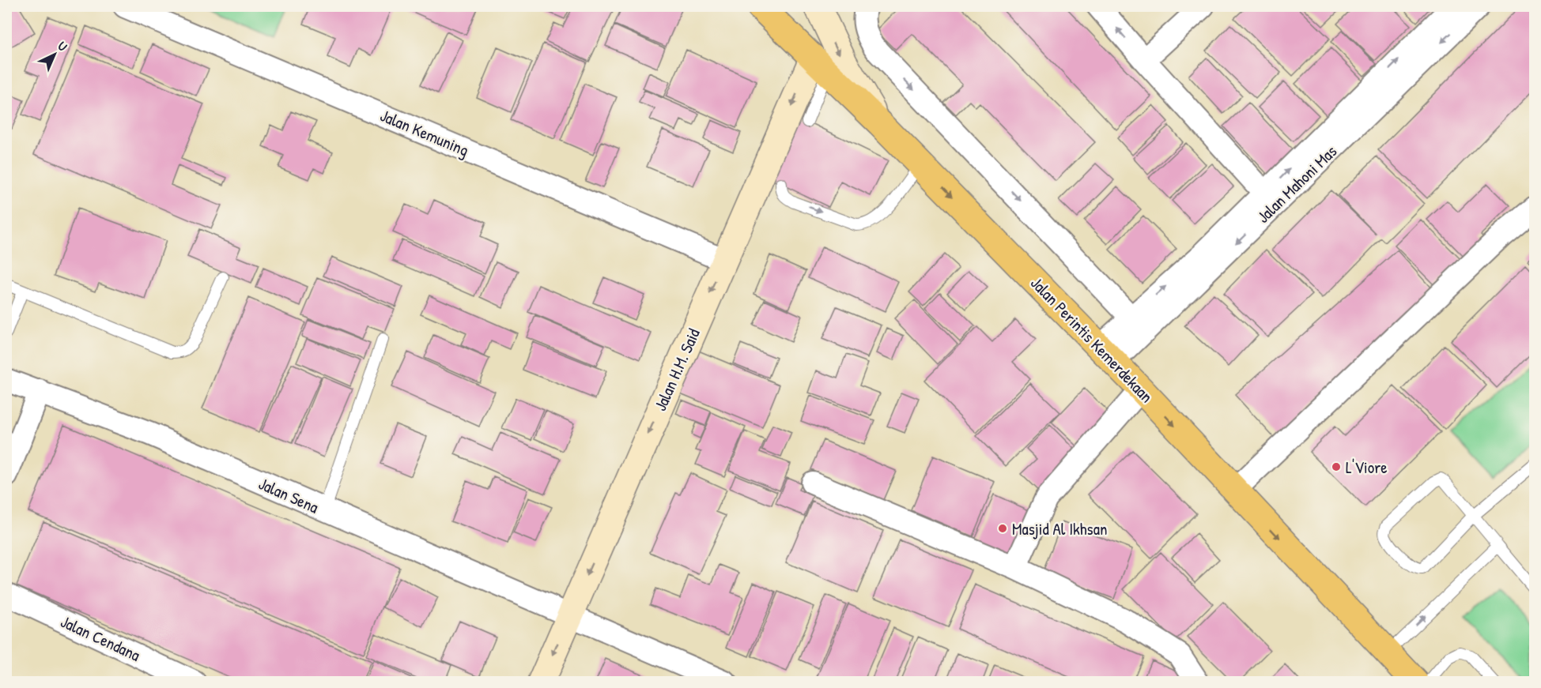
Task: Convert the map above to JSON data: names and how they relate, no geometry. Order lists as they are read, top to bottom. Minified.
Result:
{"streets":{"main road":["Jalan Perintis Kemerdekaan"],"street":["Jalan Kemuning","Jalan Mahoni Mas","Jalan H.M. Said","Jalan Sena","Jalan Cendana"]},"crossings":[["Jalan Kemuning","Jalan H.M. Said"],["Jalan Mahoni Mas","Jalan Perintis Kemerdekaan"],["Jalan Perintis Kemerdekaan","Jalan H.M. Said"],["Jalan H.M. Said","Jalan Sena"]],"one_way":["Jalan Perintis Kemerdekaan","Jalan H.M. Said"],"places":["L'Viore","Masjid Al Ikhsan"],"north":"top right"}
